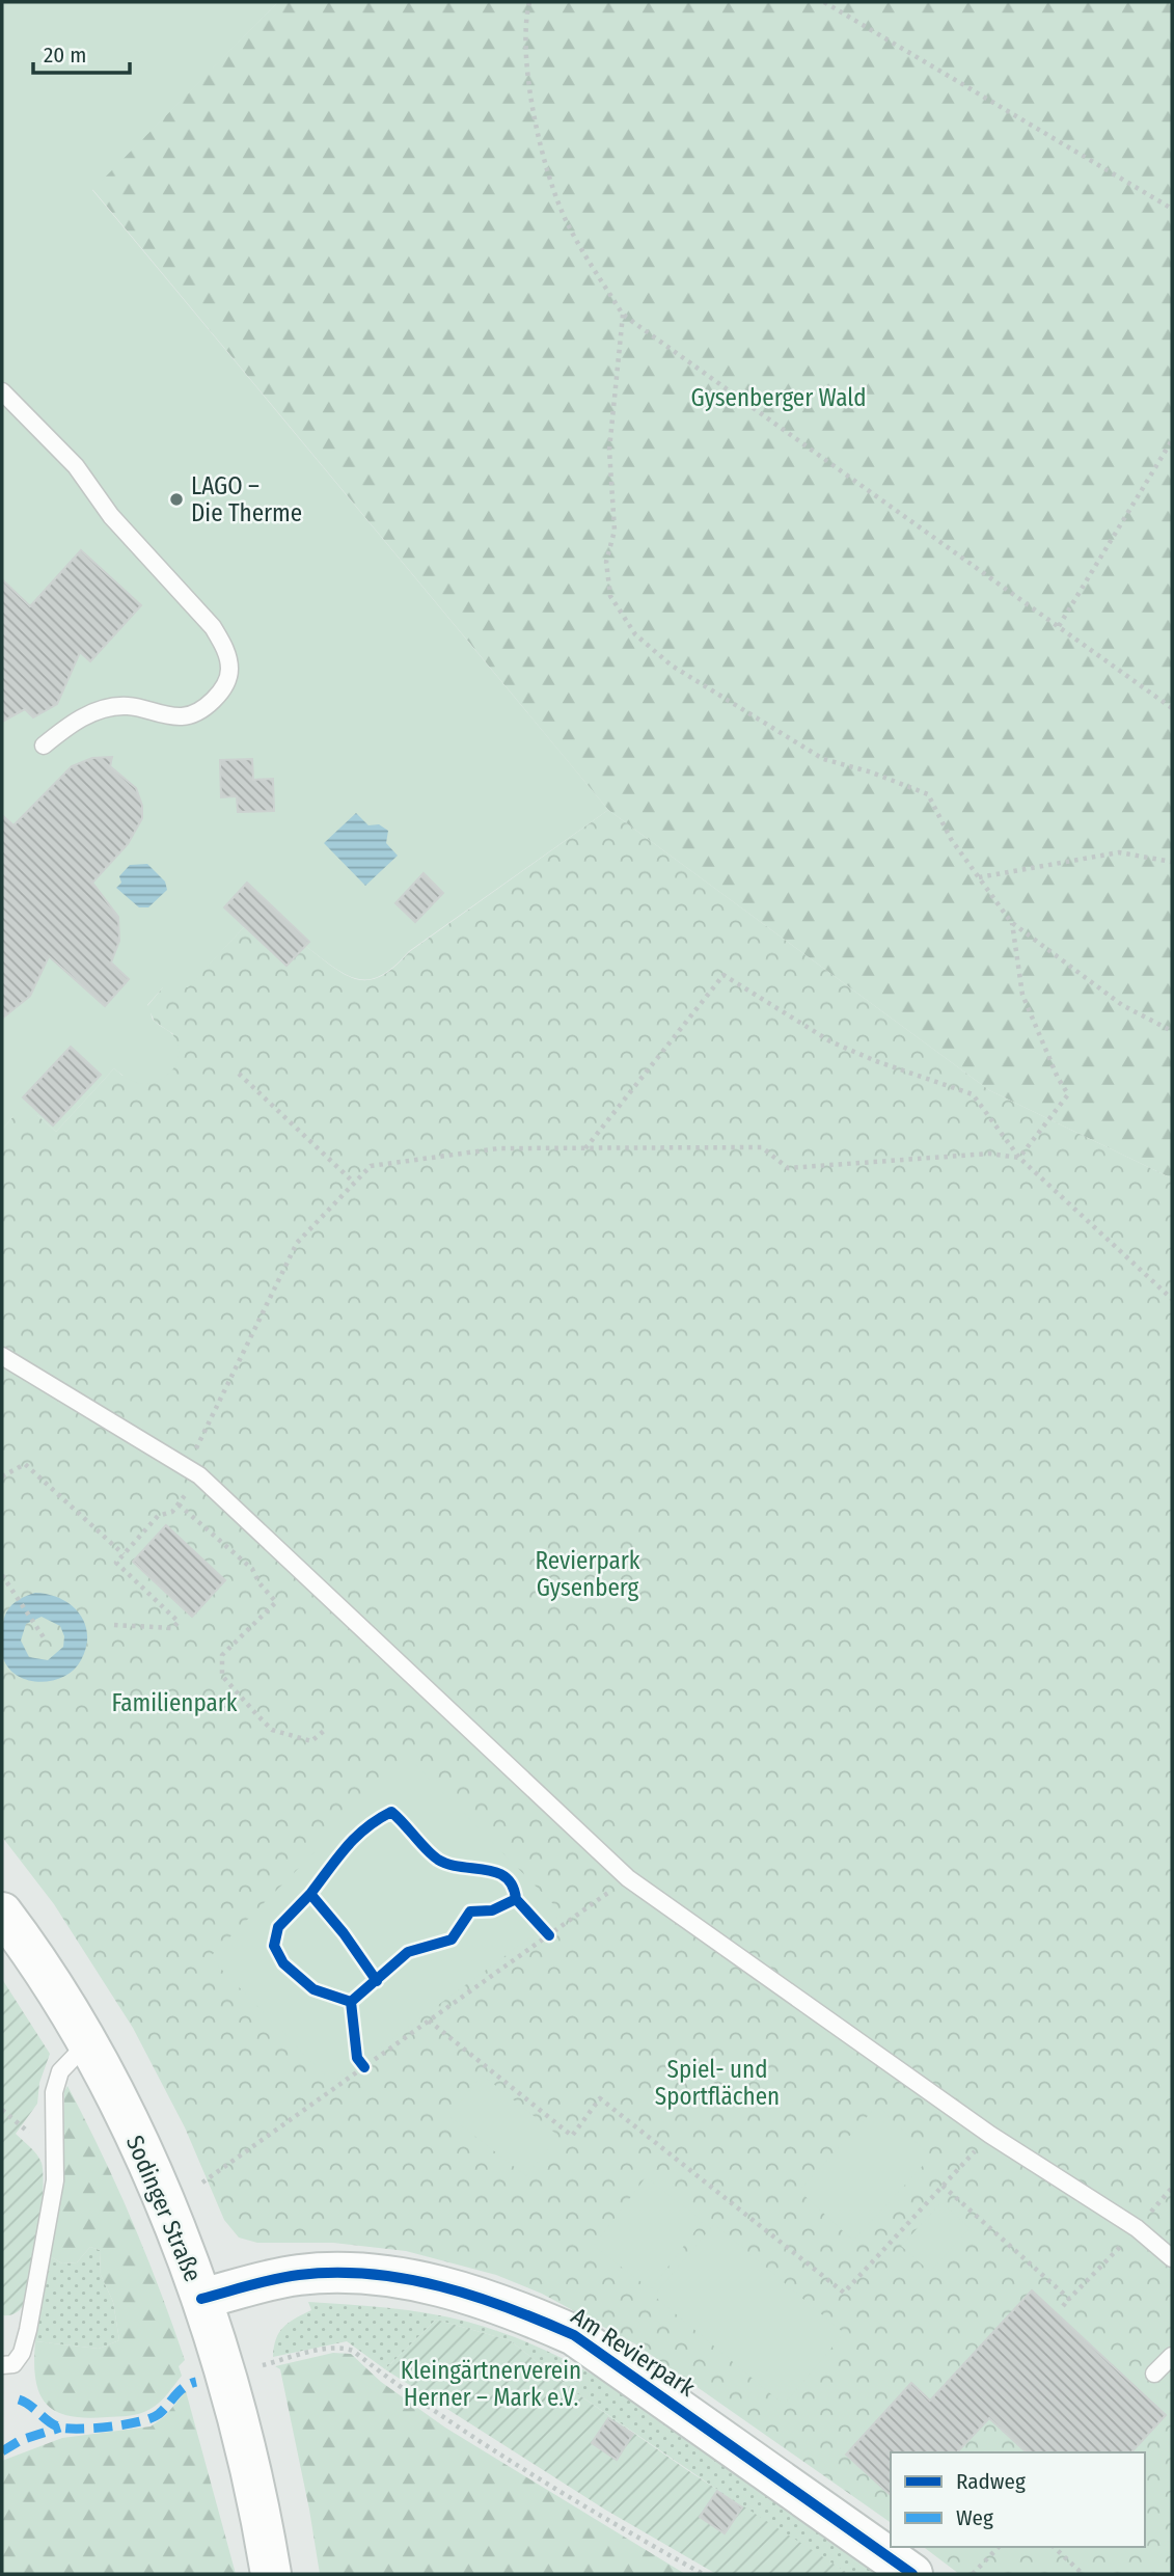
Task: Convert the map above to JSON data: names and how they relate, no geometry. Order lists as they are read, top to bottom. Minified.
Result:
{"streets":{"street":["Sodinger Straße","Am Revierpark"]},"crossings":[["Sodinger Straße","Am Revierpark"]],"parks":["Gysenberger Wald","Revierpark Gysenberg","Familienpark","Spiel- und Sportflächen","Kleingärtnerverein Herner – Mark e.V."],"places":["LAGO – Die Therme"],"legend":["Radweg","Weg"],"scale_bar":"20 m"}
